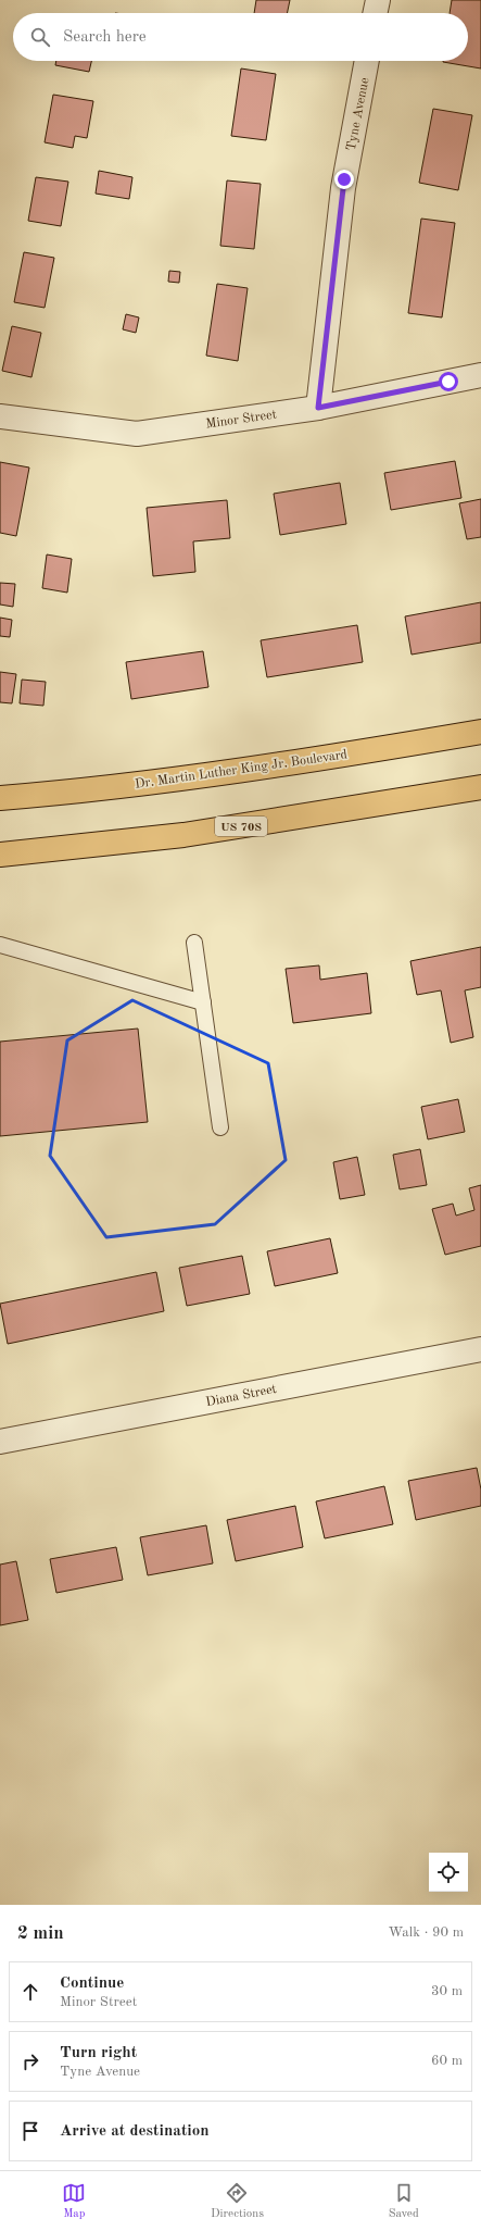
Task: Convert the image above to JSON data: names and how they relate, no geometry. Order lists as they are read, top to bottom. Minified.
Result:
{"streets":{"main road":["Dr. Martin Luther King Jr. Boulevard","US 70S"],"street":["Tyne Avenue","Minor Street","Diana Street"]},"crossings":[["Tyne Avenue","Minor Street"]],"page":{"search":"Search here","heading":["2 min","Walk · 90 m"],"list":[["Continue","Minor Street","30 m"],["Turn right","Tyne Avenue","60 m"],"Arrive at destination"],"nav":["Map","Directions","Saved"]}}
